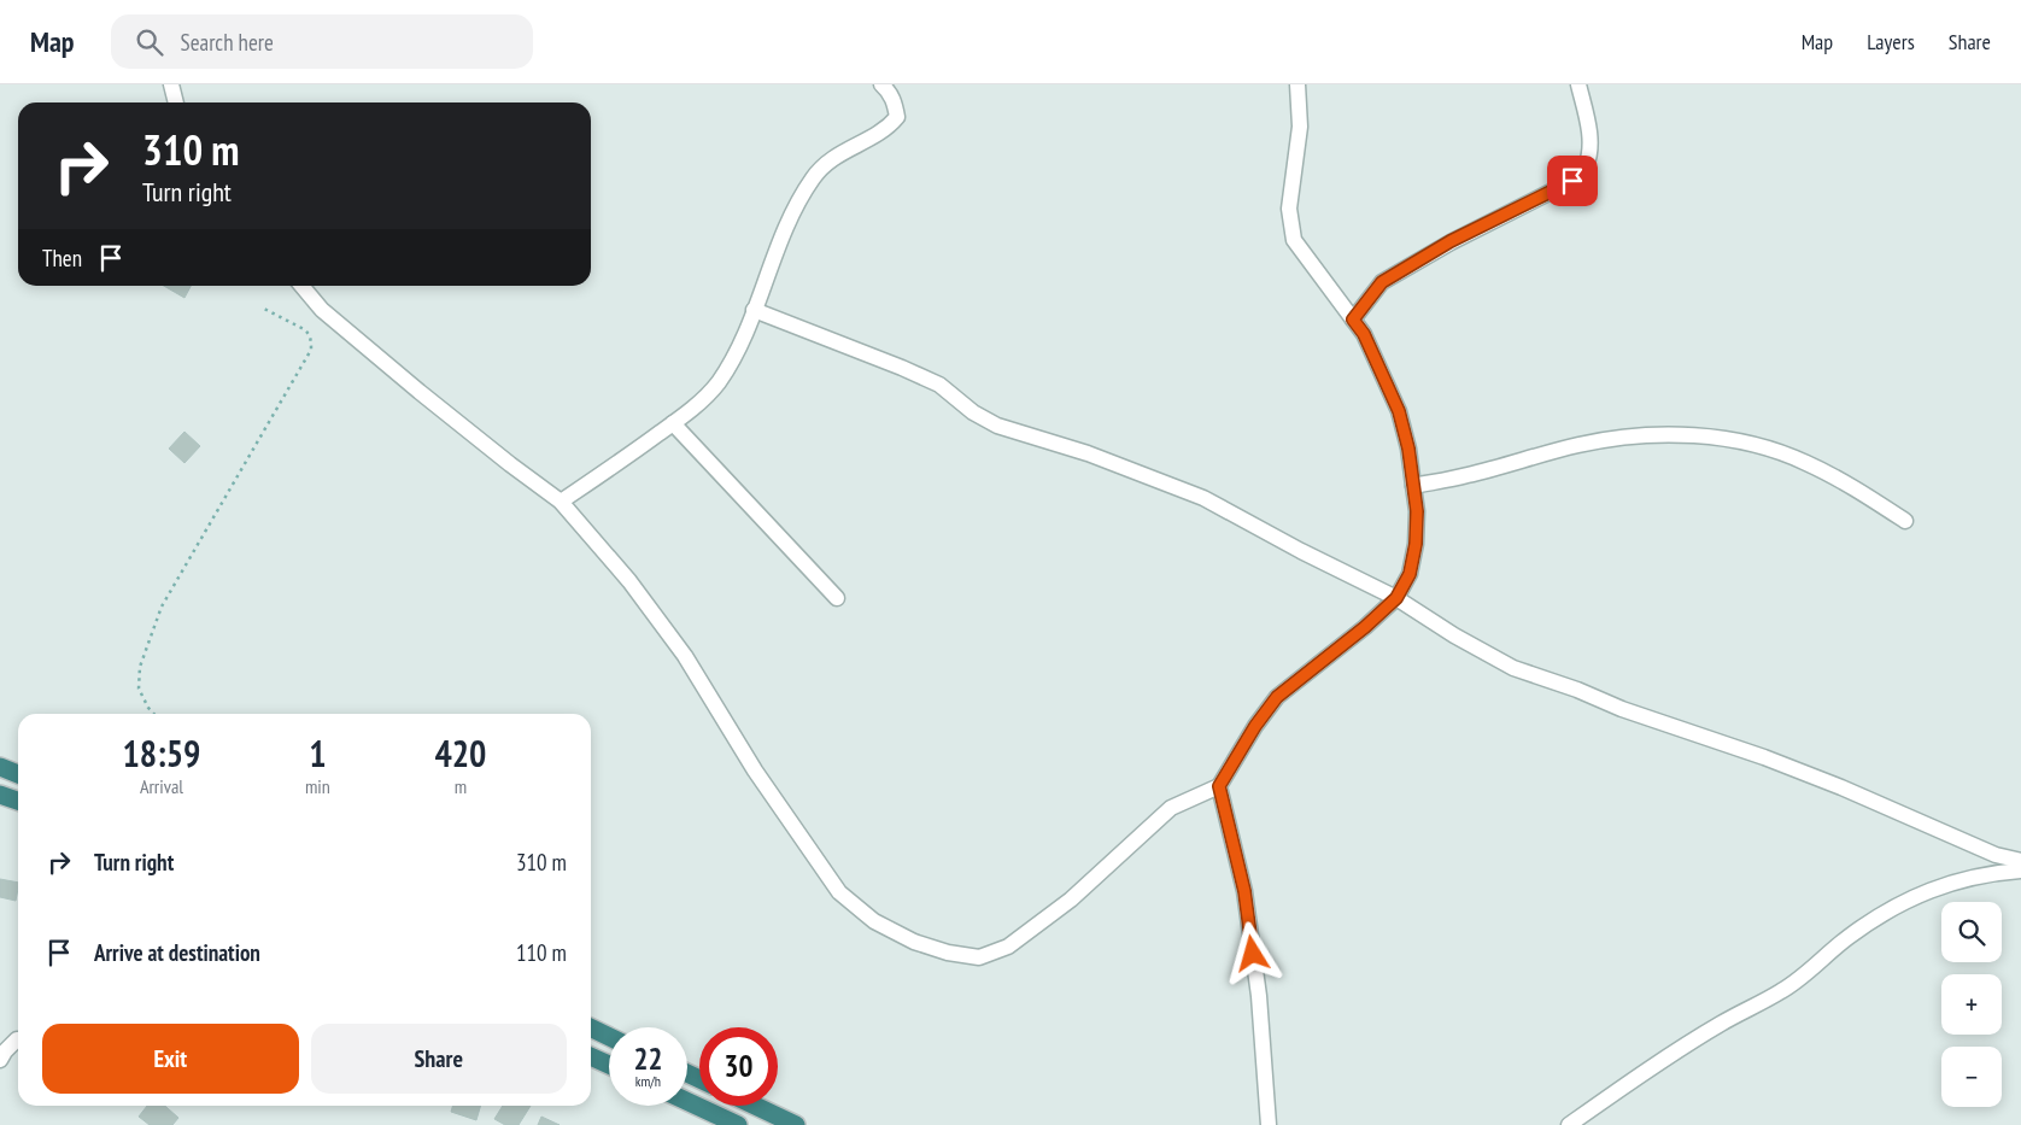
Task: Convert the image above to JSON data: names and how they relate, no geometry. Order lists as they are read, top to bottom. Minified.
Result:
{"page":{"header":"Map","search":"Search here","nav":["Map","Layers","Share"],"turn":["310 m","Turn right"],"then":"Then","eta":["18:59","Arrival","1","min","420","m"],"list":[{"name":"Turn right","value":"310 m"},{"name":"Arrive at destination","value":"110 m"}],"map_buttons":["+","−"],"buttons":["Exit","Share"],"speed":"22 km/h","limit":"30"}}
